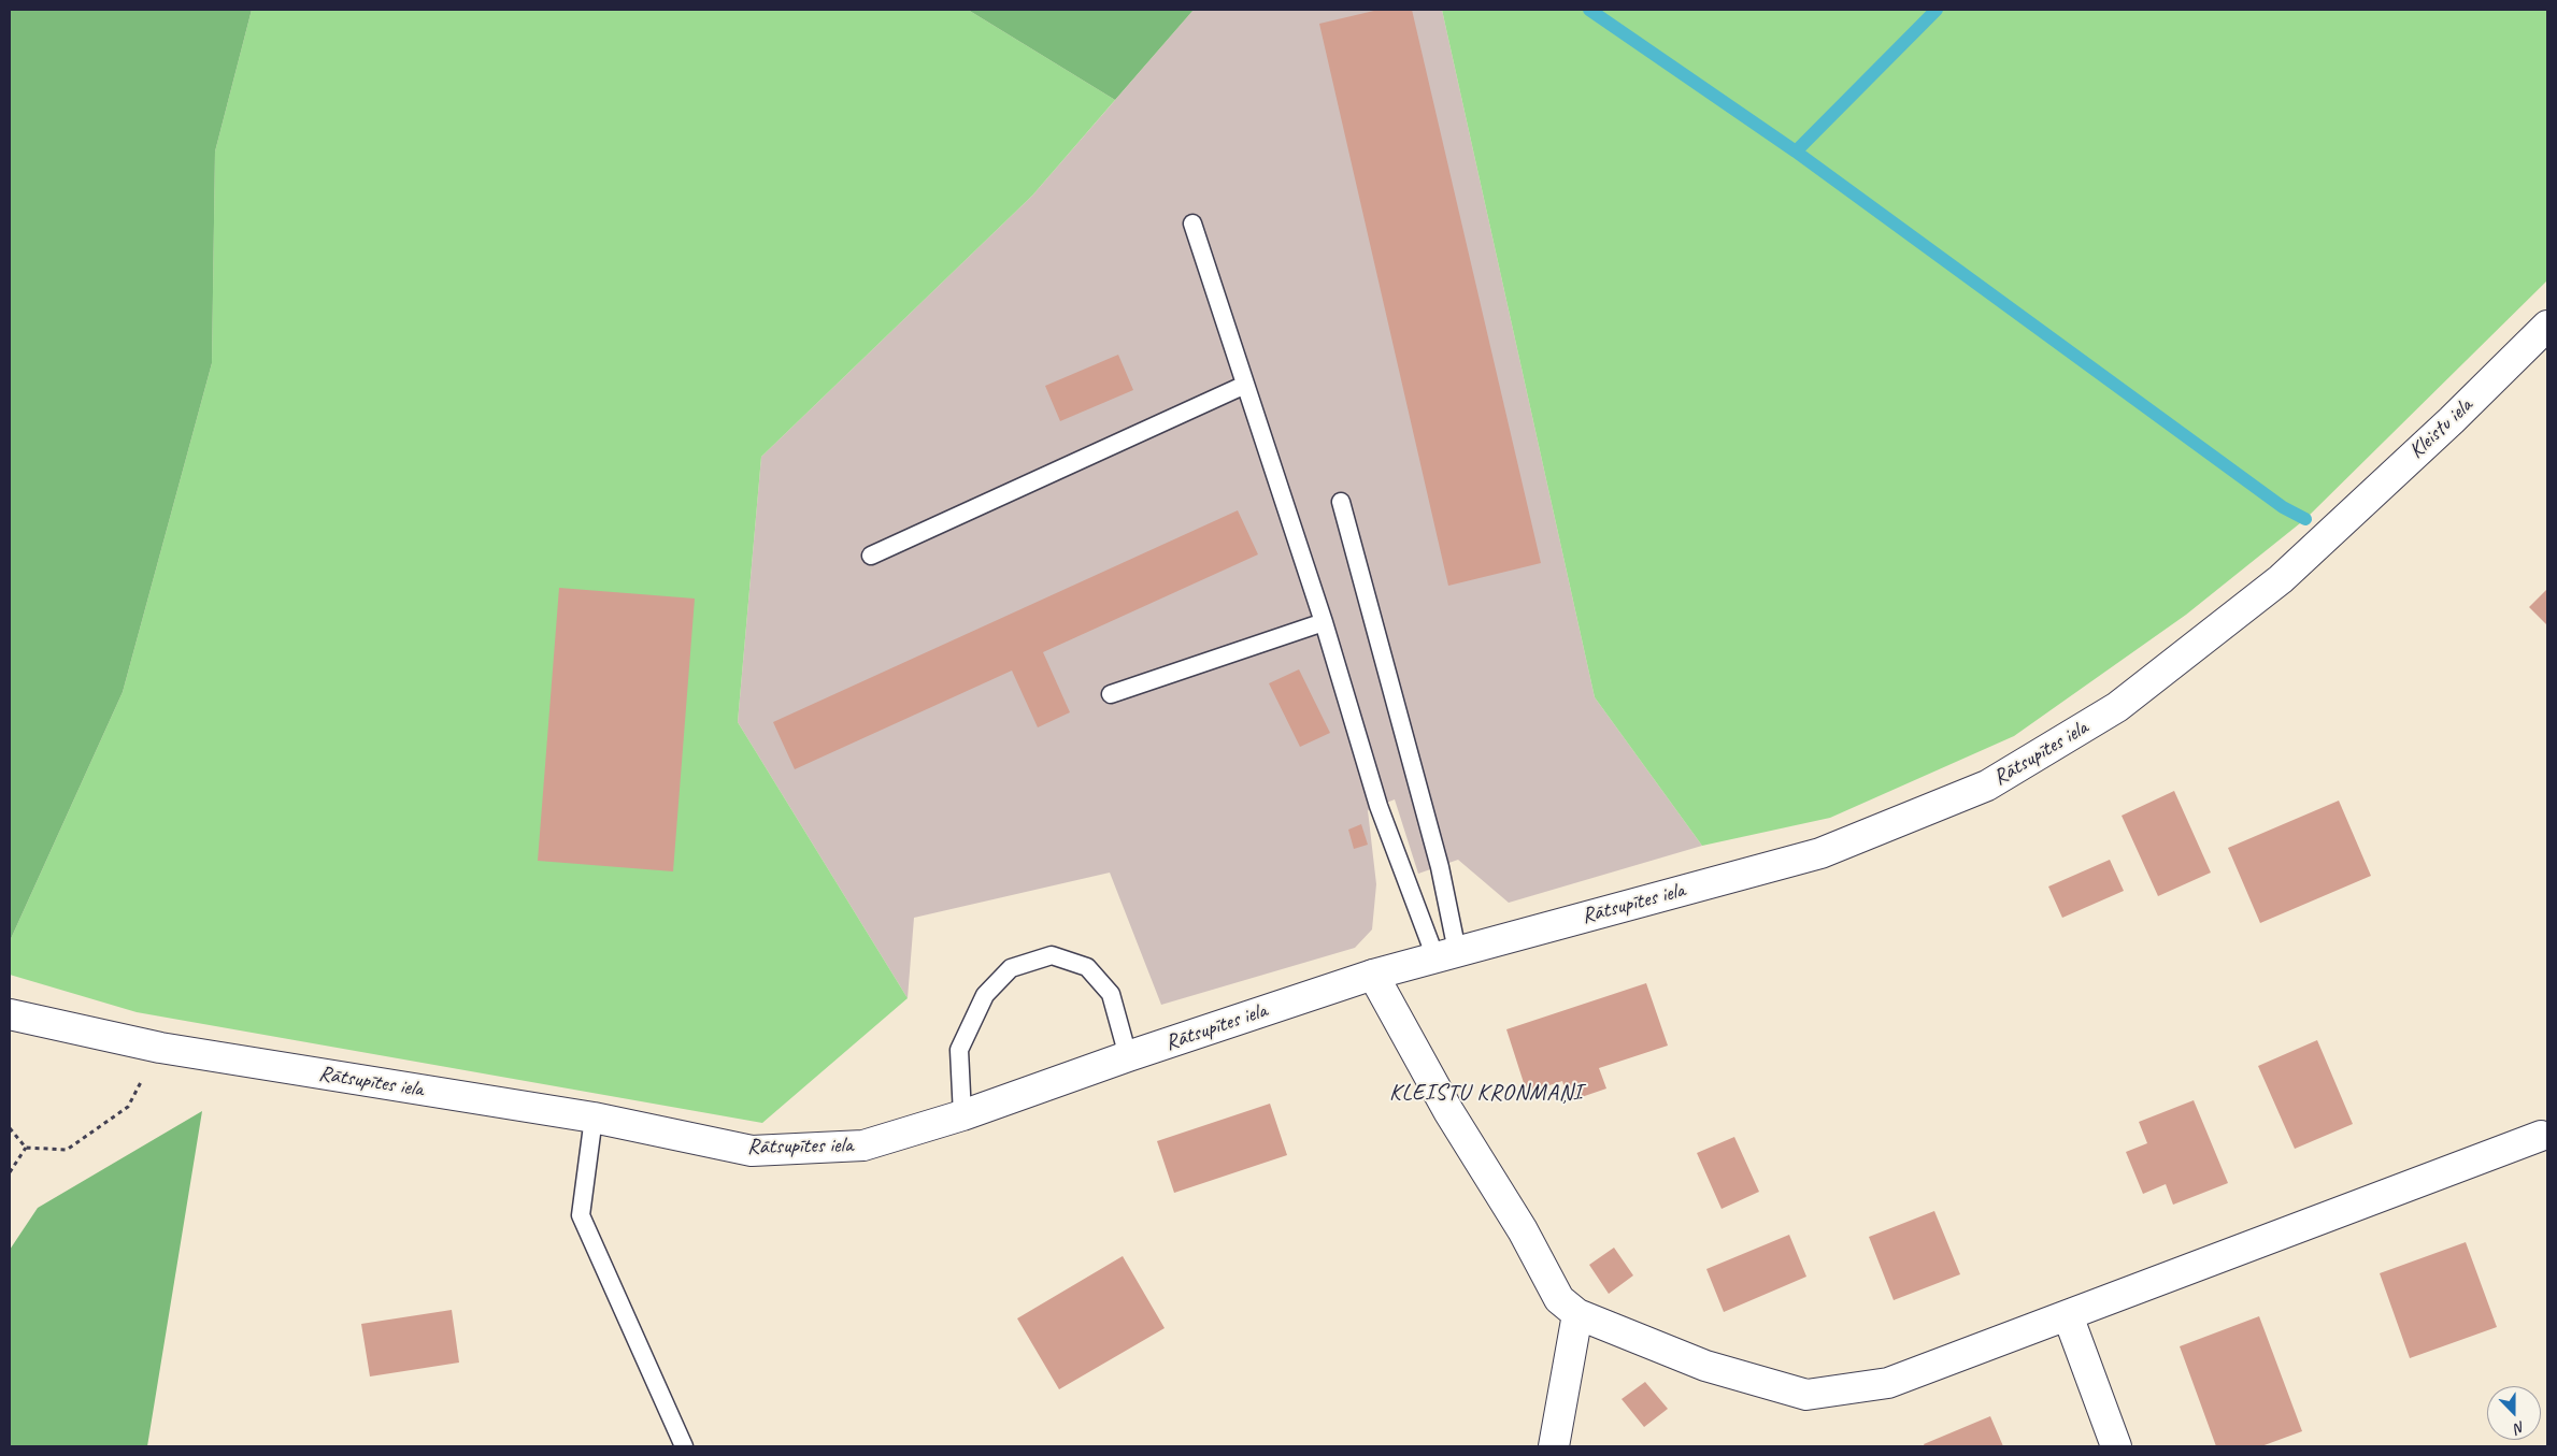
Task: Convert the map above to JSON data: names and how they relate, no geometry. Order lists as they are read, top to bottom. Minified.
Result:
{"streets":{"street":["Kleistu iela","Rātsupītes iela"]},"crossings":[["Kleistu iela","Rātsupītes iela"]],"districts":["KLEISTU KRONMAŅI"],"north":"bottom"}
